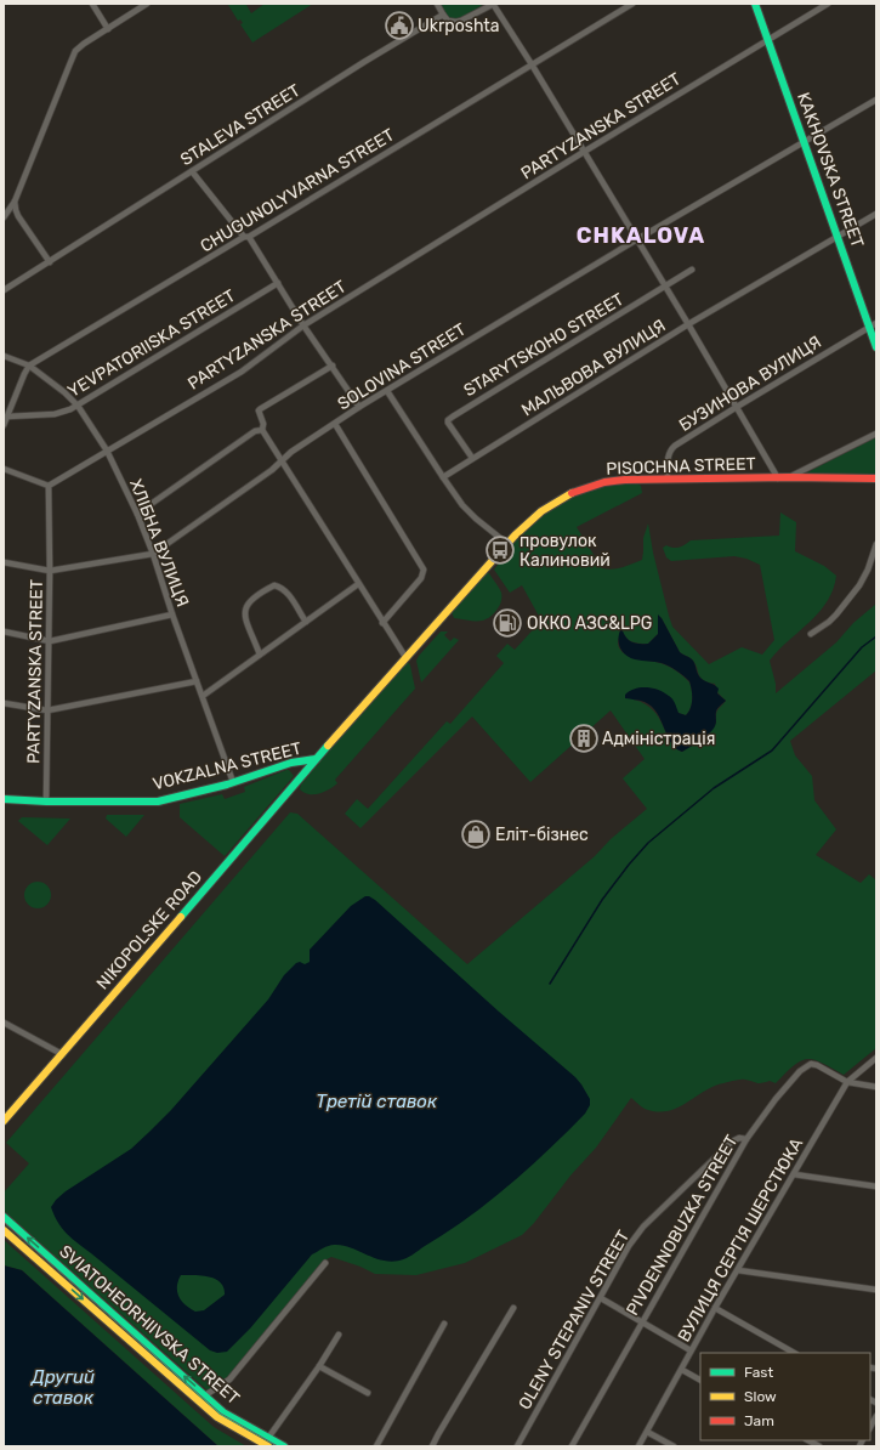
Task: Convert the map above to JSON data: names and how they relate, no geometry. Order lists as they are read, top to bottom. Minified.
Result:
{"streets":{"main road":["KAKHOVSKA STREET","PISOCHNA STREET","VOKZALNA STREET","NIKOPOLSKE ROAD","SVIATOHEORHIIVSKA STREET"],"street":["STALEVA STREET","PARTYZANSKA STREET","CHUGUNOLYVARNA STREET","YEVPATORIISKA STREET","STARYTSKOHO STREET","SOLOVINA STREET","МАЛЬВОВА ВУЛИЦЯ","БУЗИНОВА ВУЛИЦЯ","ХЛІБНА ВУЛИЦЯ","PIVDENNOBUZKA STREET","ВУЛИЦЯ СЕРГІЯ ШЕРСТЮКА","OLENY STEPANIV STREET"]},"crossings":[["PARTYZANSKA STREET","KAKHOVSKA STREET"],["PARTYZANSKA STREET","SOLOVINA STREET"],["PARTYZANSKA STREET","ХЛІБНА ВУЛИЦЯ"],["PARTYZANSKA STREET","VOKZALNA STREET"],["KAKHOVSKA STREET","SOLOVINA STREET"],["KAKHOVSKA STREET","МАЛЬВОВА ВУЛИЦЯ"],["KAKHOVSKA STREET","БУЗИНОВА ВУЛИЦЯ"],["CHUGUNOLYVARNA STREET","ХЛІБНА ВУЛИЦЯ"],["YEVPATORIISKA STREET","ХЛІБНА ВУЛИЦЯ"],["STARYTSKOHO STREET","МАЛЬВОВА ВУЛИЦЯ"],["SOLOVINA STREET","ХЛІБНА ВУЛИЦЯ"],["БУЗИНОВА ВУЛИЦЯ","PISOCHNA STREET"],["PISOCHNA STREET","VOKZALNA STREET"],["ХЛІБНА ВУЛИЦЯ","VOKZALNA STREET"],["VOKZALNA STREET","NIKOPOLSKE ROAD"],["PIVDENNOBUZKA STREET","ВУЛИЦЯ СЕРГІЯ ШЕРСТЮКА"],["PIVDENNOBUZKA STREET","OLENY STEPANIV STREET"]],"districts":["CHKALOVA"],"water":["Третій ставок","Другий ставок"],"places":{"public building":["Ukrposhta"],"bus stop":["провулок Калиновий"],"fuel station":["ОККО АЗС&LPG"],"building":["Адміністрація"],"shop":["Еліт-бізнес"]},"legend":["Fast","Slow","Jam"]}
